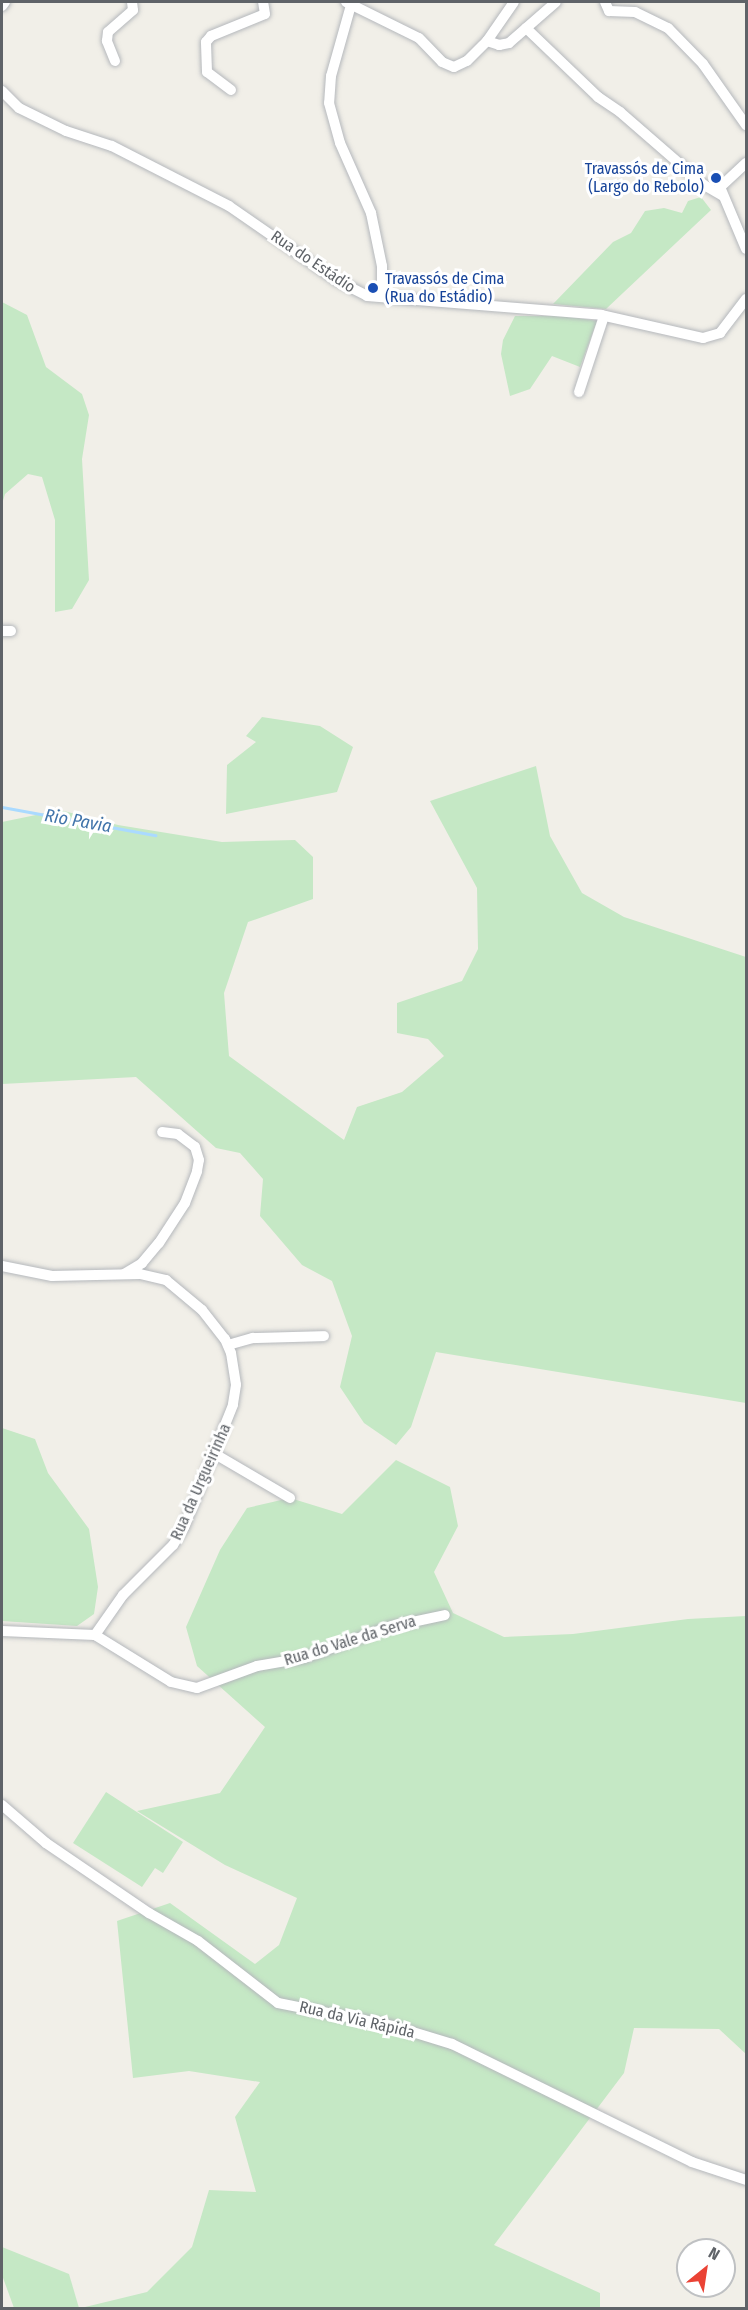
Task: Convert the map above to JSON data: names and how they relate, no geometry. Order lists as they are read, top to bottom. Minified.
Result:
{"streets":{"street":["Rua do Estádio","Rua da Urgueirinha","Rua do Vale da Serva","Rua da Via Rápida"]},"crossings":[["Rua da Urgueirinha","Rua do Vale da Serva"]],"water":["Rio Pavia"],"places":["Travassós de Cima (Largo do Rebolo)","Travassós de Cima (Rua do Estádio)"],"north":"top right"}
